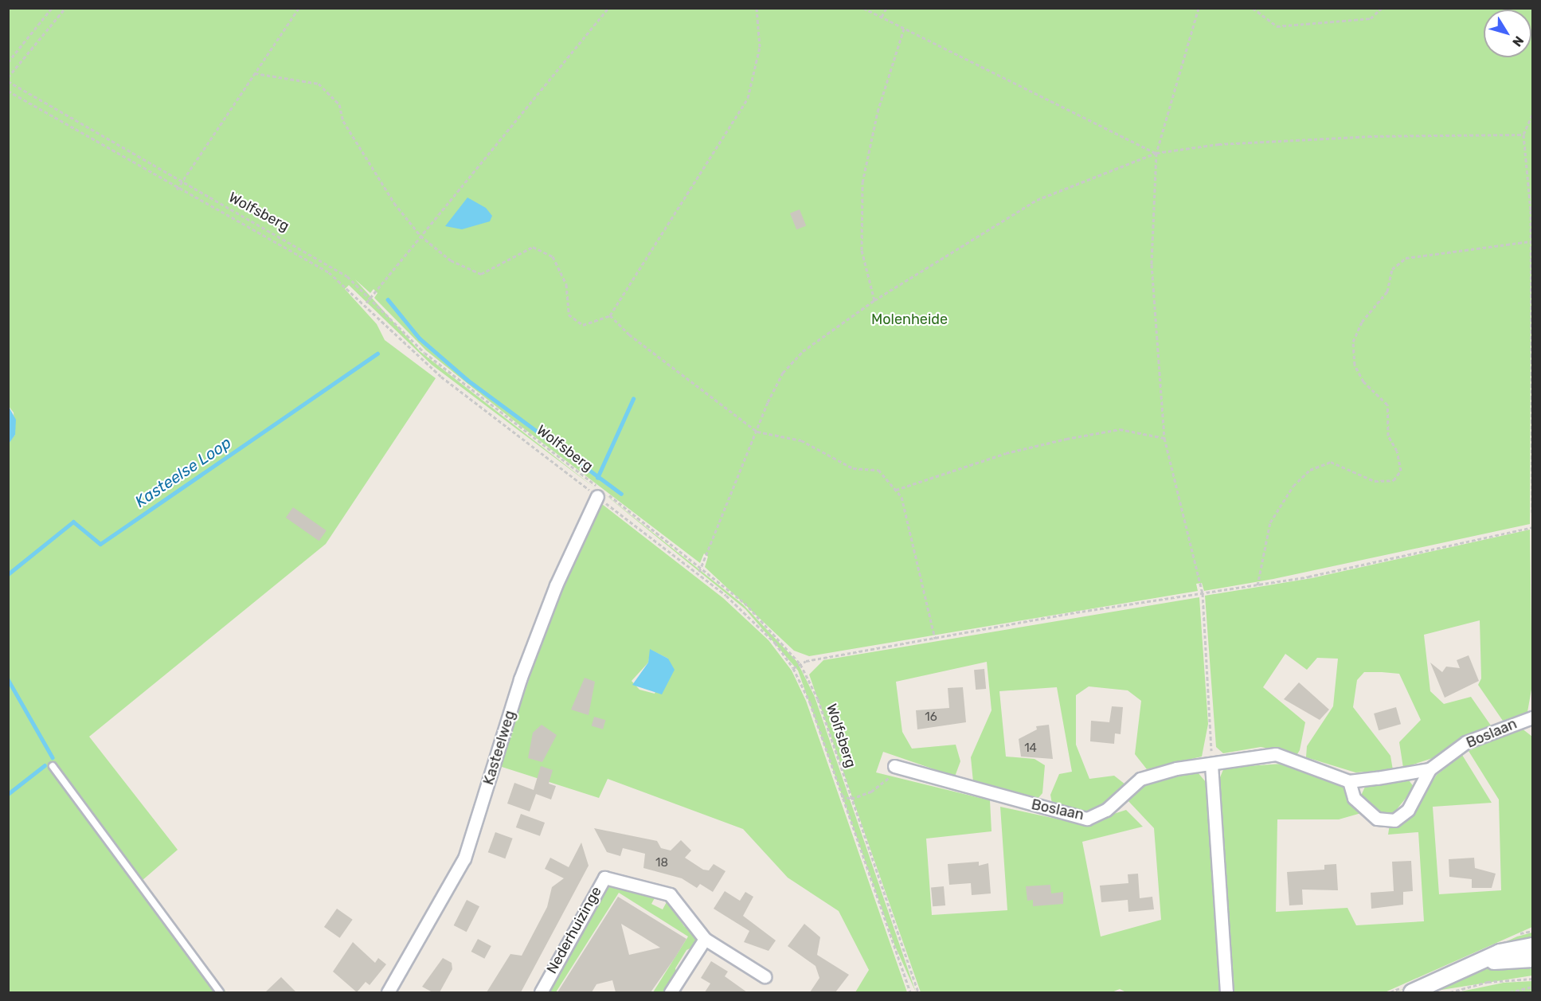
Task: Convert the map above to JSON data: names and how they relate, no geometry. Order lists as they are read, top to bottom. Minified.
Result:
{"streets":{"street":["Boslaan","Kasteelweg","Nederhuizinge"],"path":["Wolfsberg"]},"crossings":[["Wolfsberg","Kasteelweg"]],"water":["Kasteelse Loop"],"parks":["Molenheide"],"house_numbers":["16","14","18"],"north":"bottom right"}
